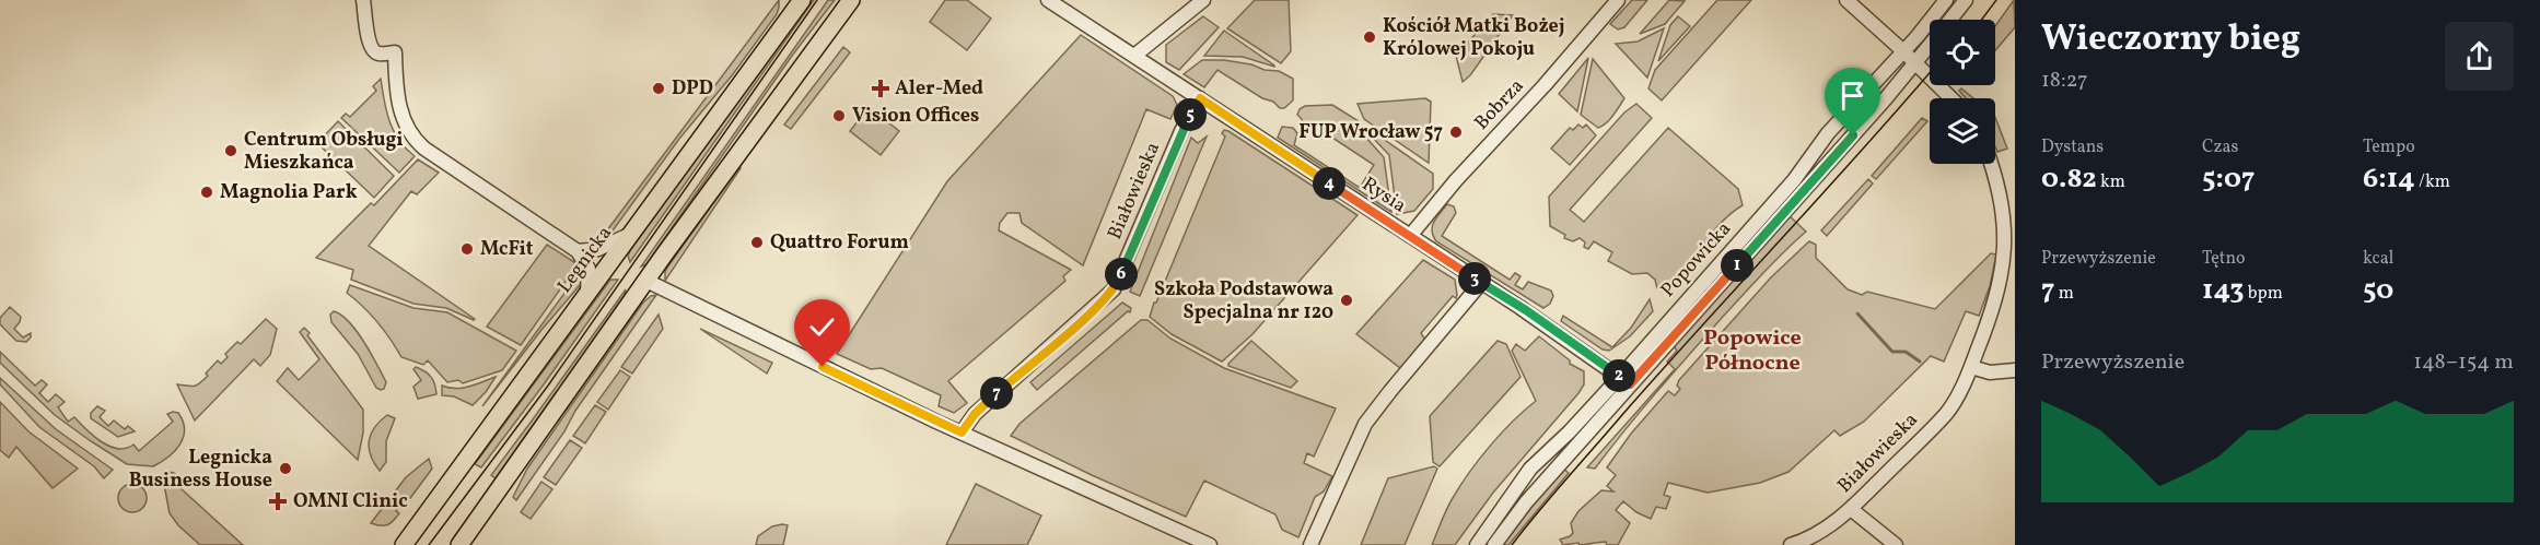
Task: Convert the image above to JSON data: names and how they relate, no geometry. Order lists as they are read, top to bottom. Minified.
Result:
{"streets":{"main road":["Legnicka"],"street":["Bobrza","Białowieska","Rysia","Popowicka"]},"crossings":[["Bobrza","Rysia"],["Białowieska","Rysia"],["Rysia","Popowicka"]],"districts":["Popowice Północne"],"places":{"other":["Kościół Matki Bożej Królowej Pokoju","DPD","Vision Offices","FUP Wrocław 57","Centrum Obsługi Mieszkańca","Magnolia Park","Quattro Forum","McFit","Szkoła Podstawowa Specjalna nr 120","Legnicka Business House"],"health":["Aler-Med","OMNI Clinic"]},"page":{"heading":["Wieczorny bieg","18:27"],"pins":["5","4","1","6","3","2","7"],"stats":[["Dystans","0.82 km"],["Czas","5:07"],["Tempo","6:14 /km"],["Przewyższenie","7 m"],["Tętno","143 bpm"],["kcal","50"]],"chart":["Przewyższenie","148–154 m"]}}
